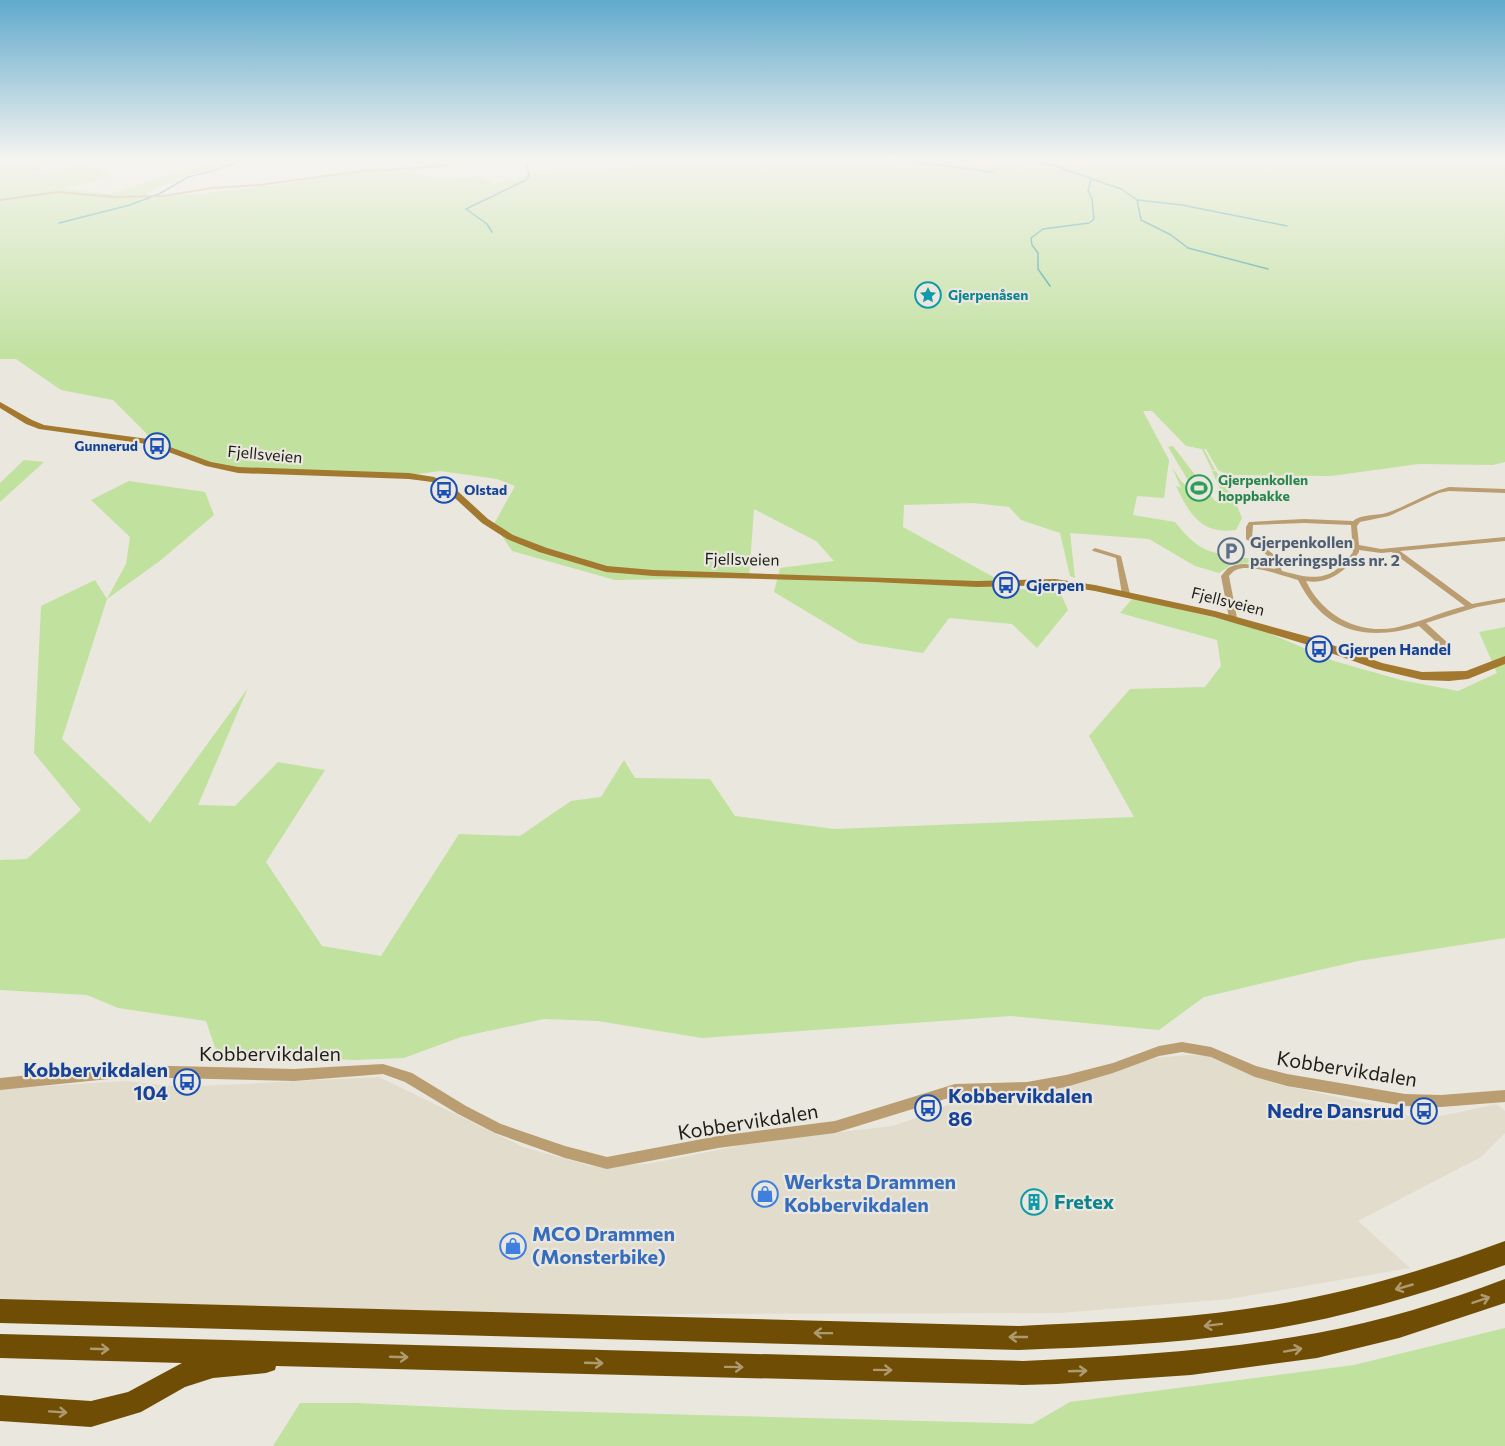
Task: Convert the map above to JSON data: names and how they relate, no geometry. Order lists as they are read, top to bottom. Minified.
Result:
{"streets":{"main road":["Fjellsveien"],"street":["Kobbervikdalen"]},"places":{"place":["Gjerpenåsen"],"bus stop":["Gunnerud","Olstad","Gjerpen","Gjerpen Handel","Kobbervikdalen 104","Kobbervikdalen 86","Nedre Dansrud"],"sports":["Gjerpenkollen hoppbakke"],"parking":["Gjerpenkollen parkeringsplass nr. 2"],"shop":["Werksta Drammen Kobbervikdalen","MCO Drammen (Monsterbike)"],"building":["Fretex"]}}
